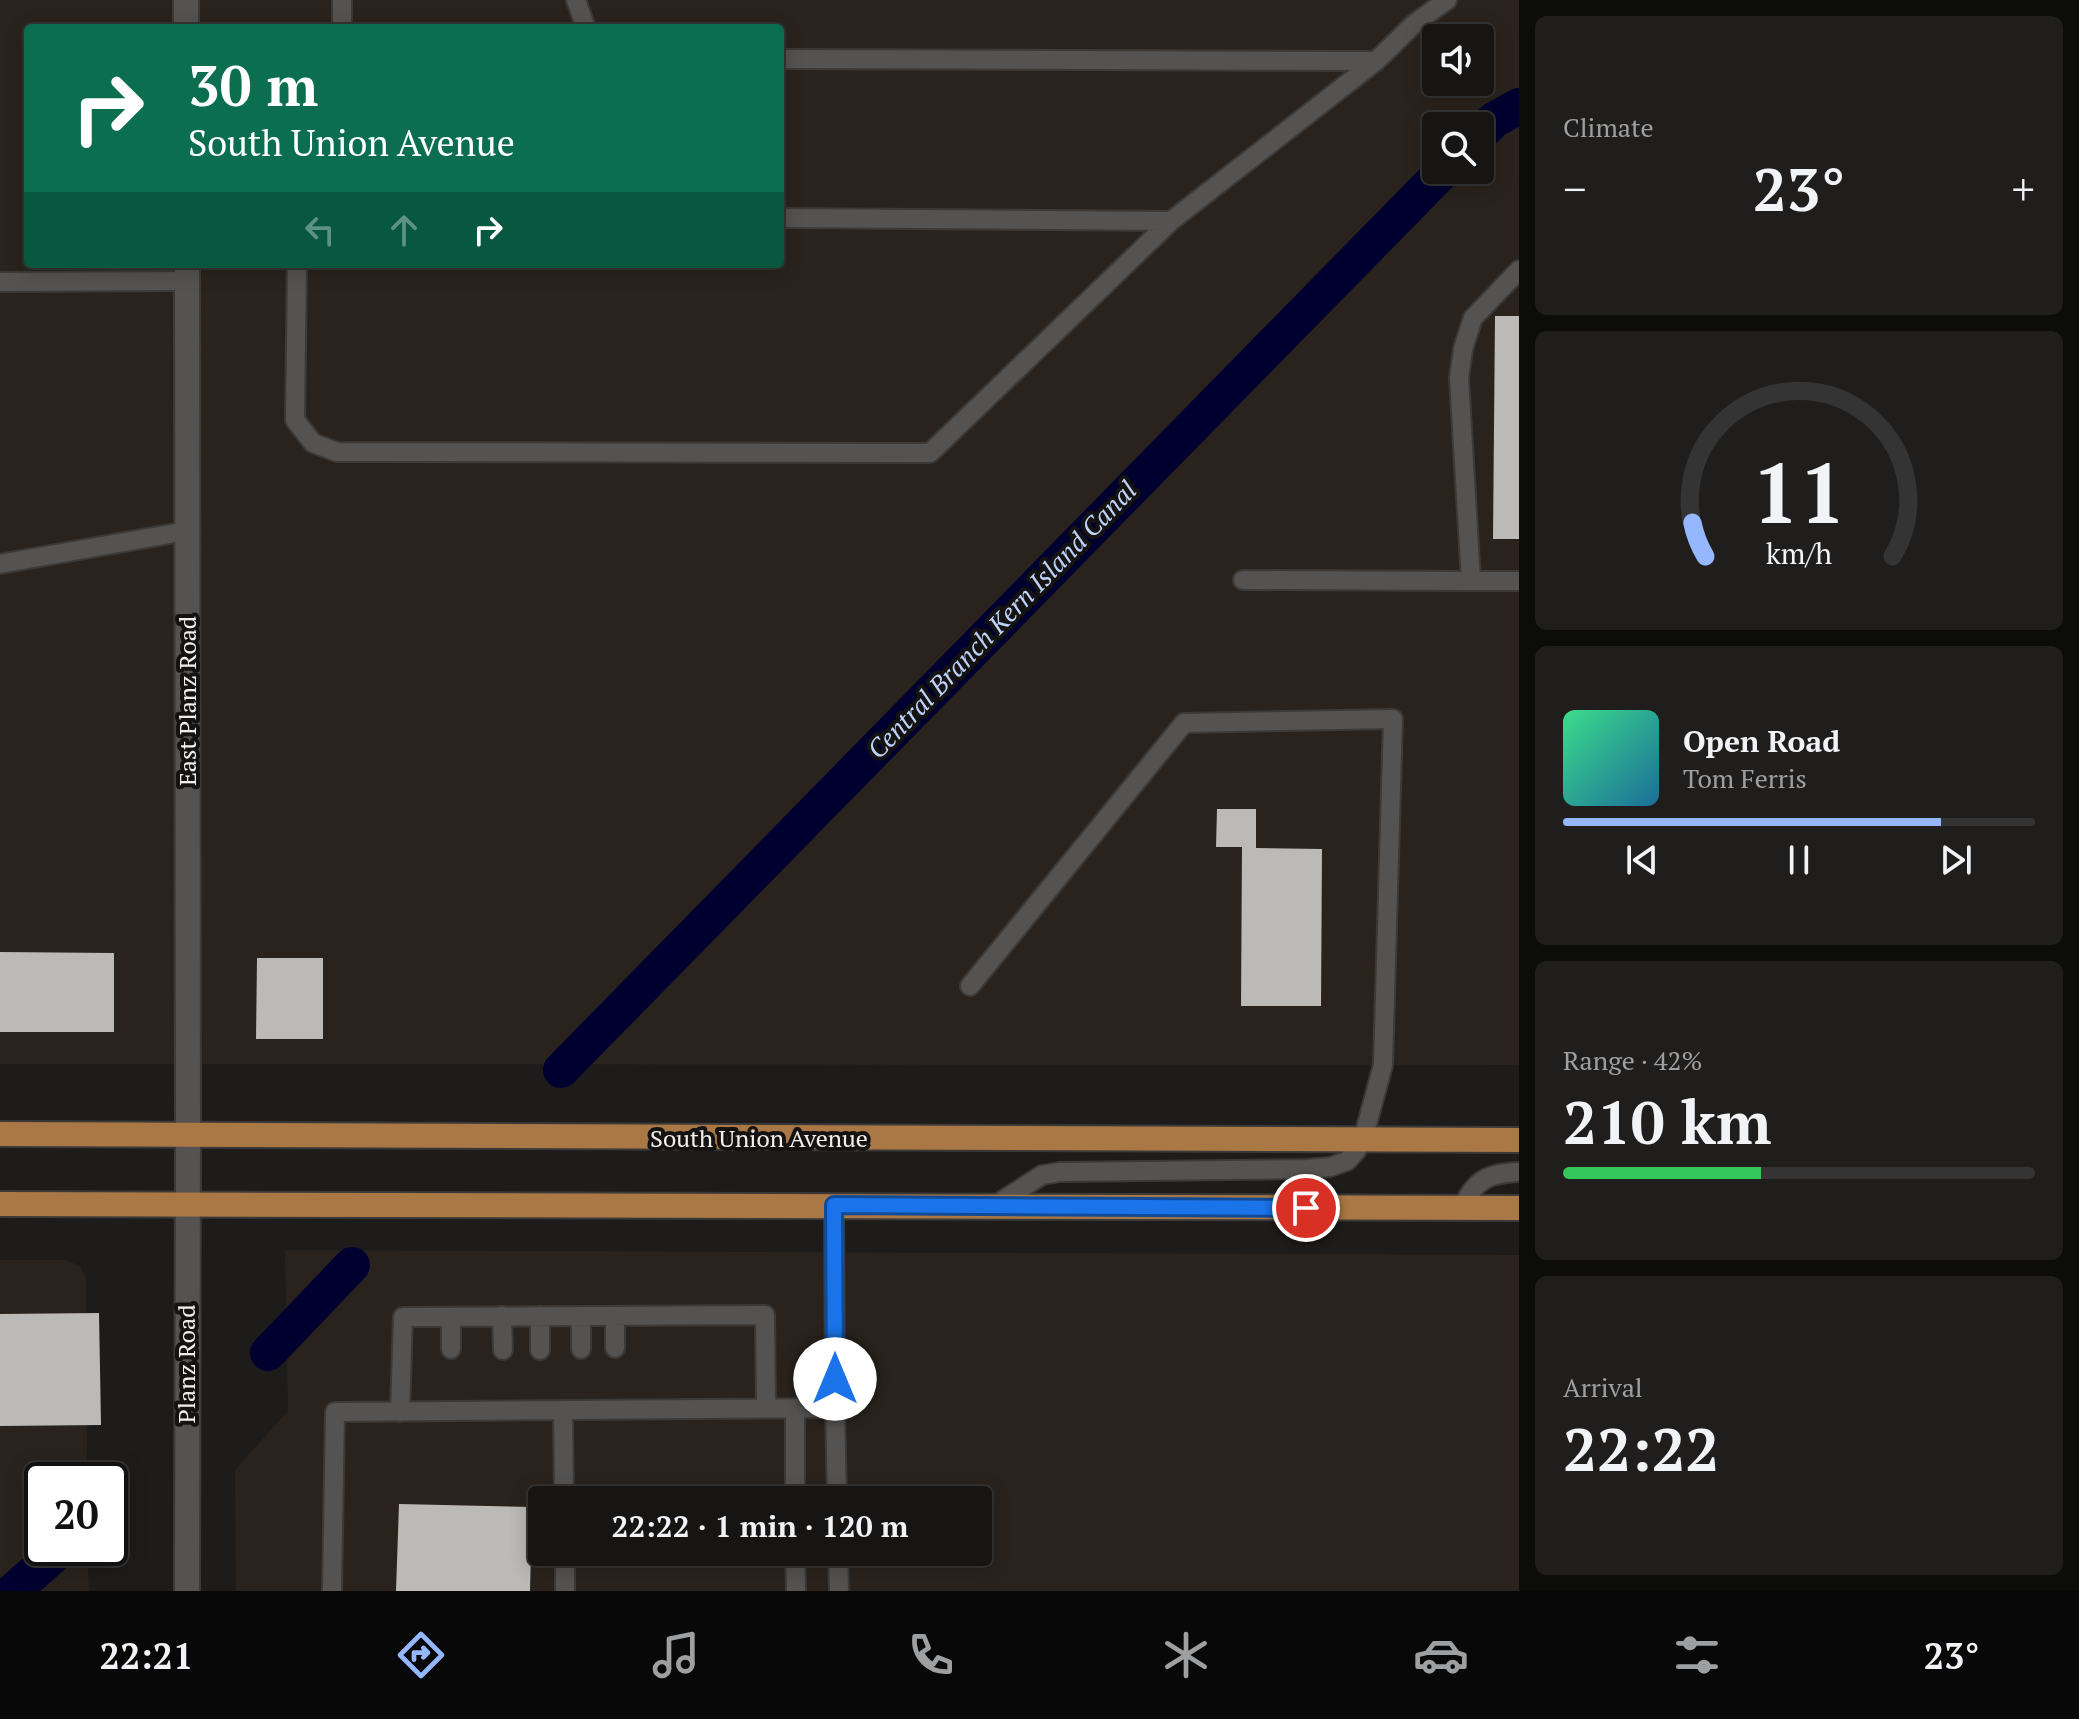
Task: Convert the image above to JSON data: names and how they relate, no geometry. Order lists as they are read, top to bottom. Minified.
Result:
{"streets":{"main road":["South Union Avenue"],"street":["East Planz Road","Planz Road"]},"crossings":[["East Planz Road","South Union Avenue"],["East Planz Road","Planz Road"],["South Union Avenue","Planz Road"]],"water":["Central Branch Kern Island Canal"],"page":{"tile":["Climate",["Range · 42%","210 km"],["Arrival","22:22"]],"turn":["30 m","South Union Avenue"],"heat":["−","23°","+"],"song":["Open Road","Tom Ferris"],"limit":"20","trip":"22:22 · 1 min · 120 m","tabs":["22:21","23°"],"gauge":["11","km/h"]}}
